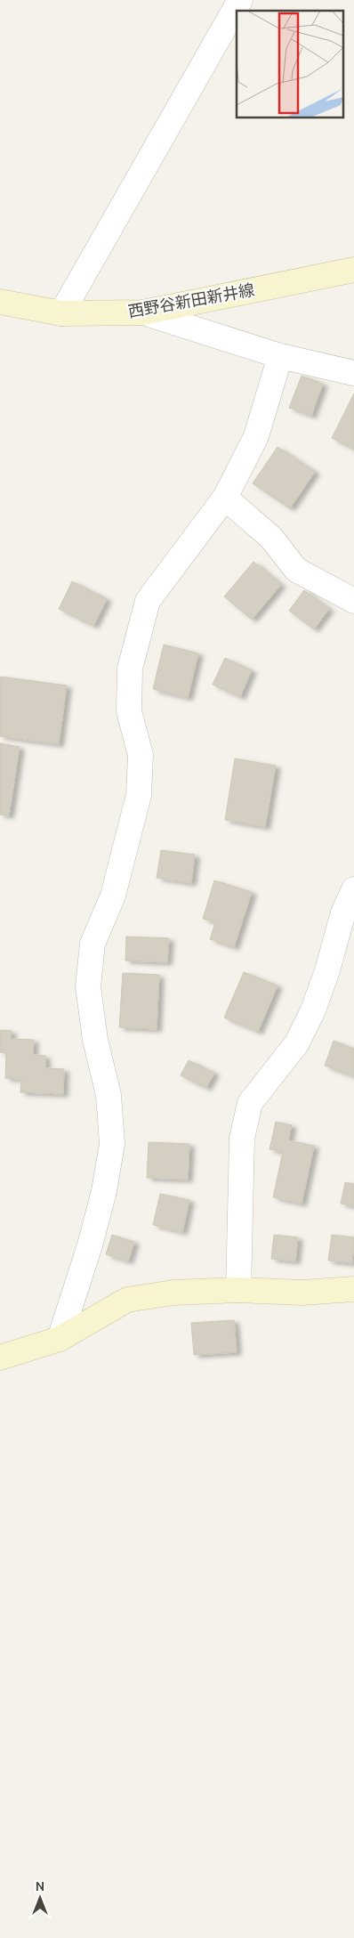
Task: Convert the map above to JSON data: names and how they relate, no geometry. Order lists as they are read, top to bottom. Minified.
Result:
{"streets":{"street":["西野谷新田新井線"]},"north":"top"}
